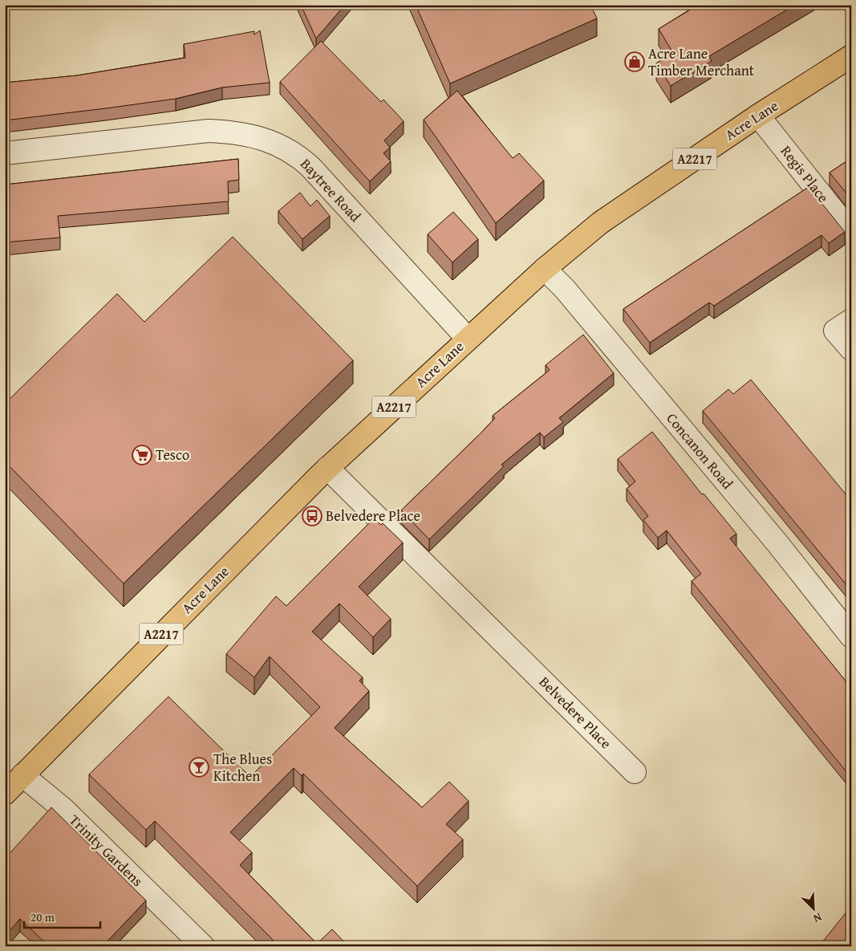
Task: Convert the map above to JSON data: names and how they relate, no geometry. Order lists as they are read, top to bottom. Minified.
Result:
{"streets":{"main road":["Acre Lane","A2217"],"street":["Regis Place","Baytree Road","Concanon Road","Belvedere Place","Trinity Gardens"]},"crossings":[["Acre Lane","Regis Place"],["Acre Lane","Baytree Road"],["Acre Lane","Concanon Road"],["Acre Lane","Belvedere Place"],["Acre Lane","Trinity Gardens"]],"places":{"shop":["Acre Lane Timber Merchant"],"supermarket":["Tesco"],"bus stop":["Belvedere Place"],"bar":["The Blues Kitchen"]},"scale_bar":"20 m","north":"bottom right"}
